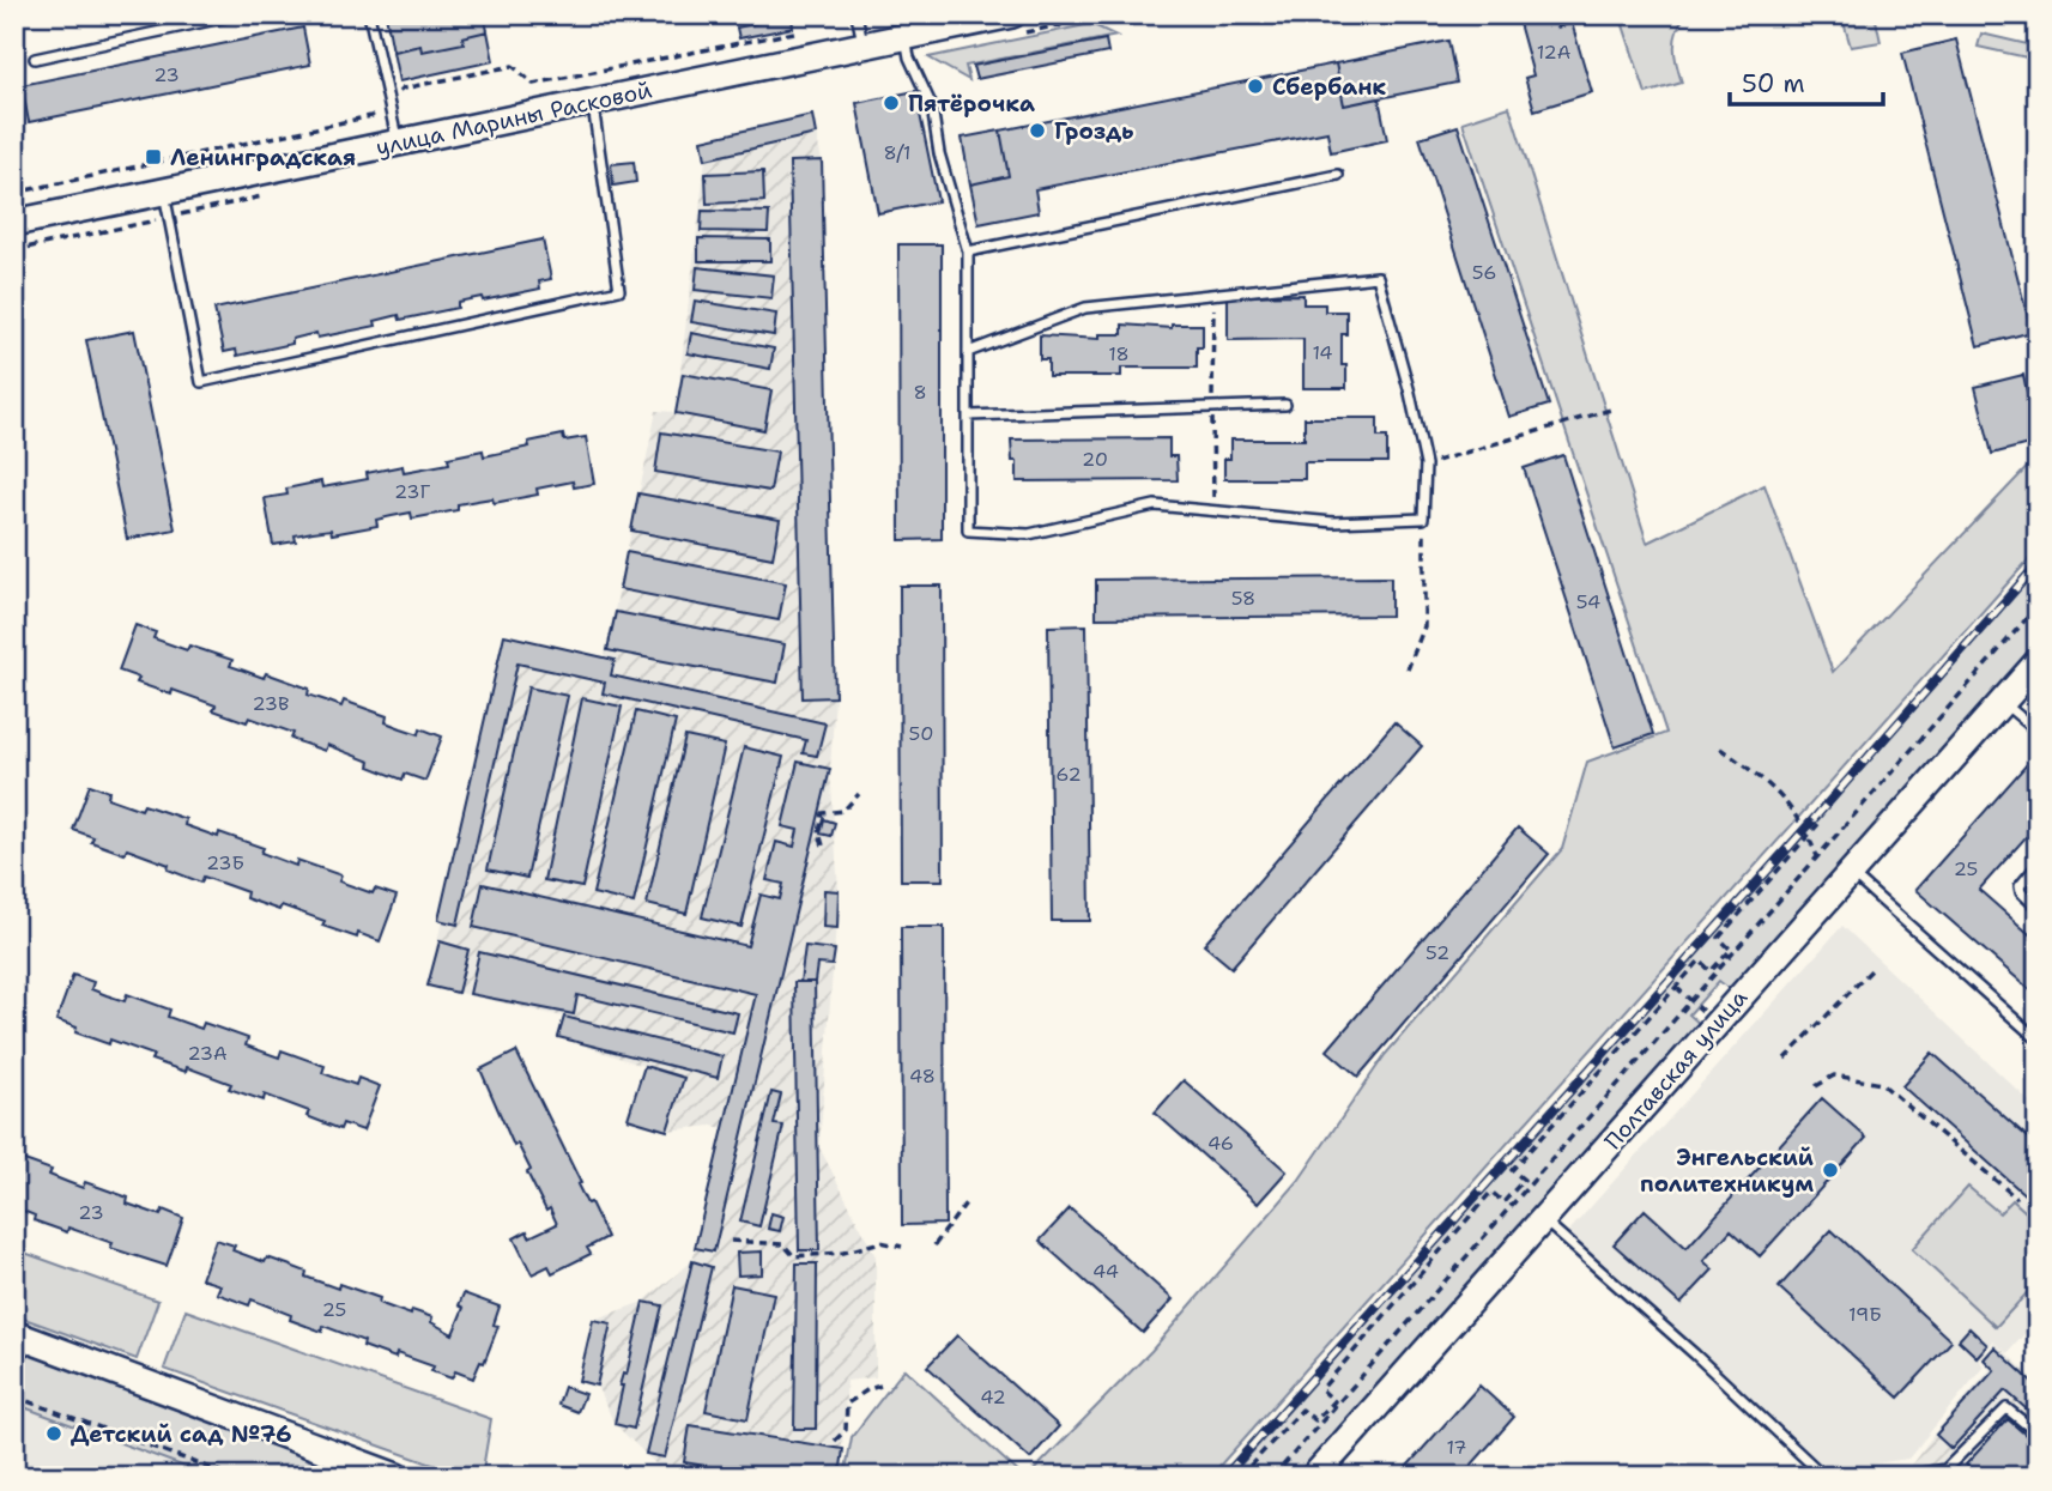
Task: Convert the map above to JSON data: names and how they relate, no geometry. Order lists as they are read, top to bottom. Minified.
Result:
{"streets":{"street":["улица Марины Расковой","Полтавская улица"]},"places":{"other":["Сбербанк","Пятёрочка","Гроздь","Энгельский политехникум","Детский сад №76"],"transit":["Ленинградская"]},"house_numbers":["12А","23","8/1","56","14","18","8","20","23Г","58","54","23В","50","62","23Б","25","52","23А","48","46","23","44","25","19Б","42","17"],"scale_bar":"50 m"}
